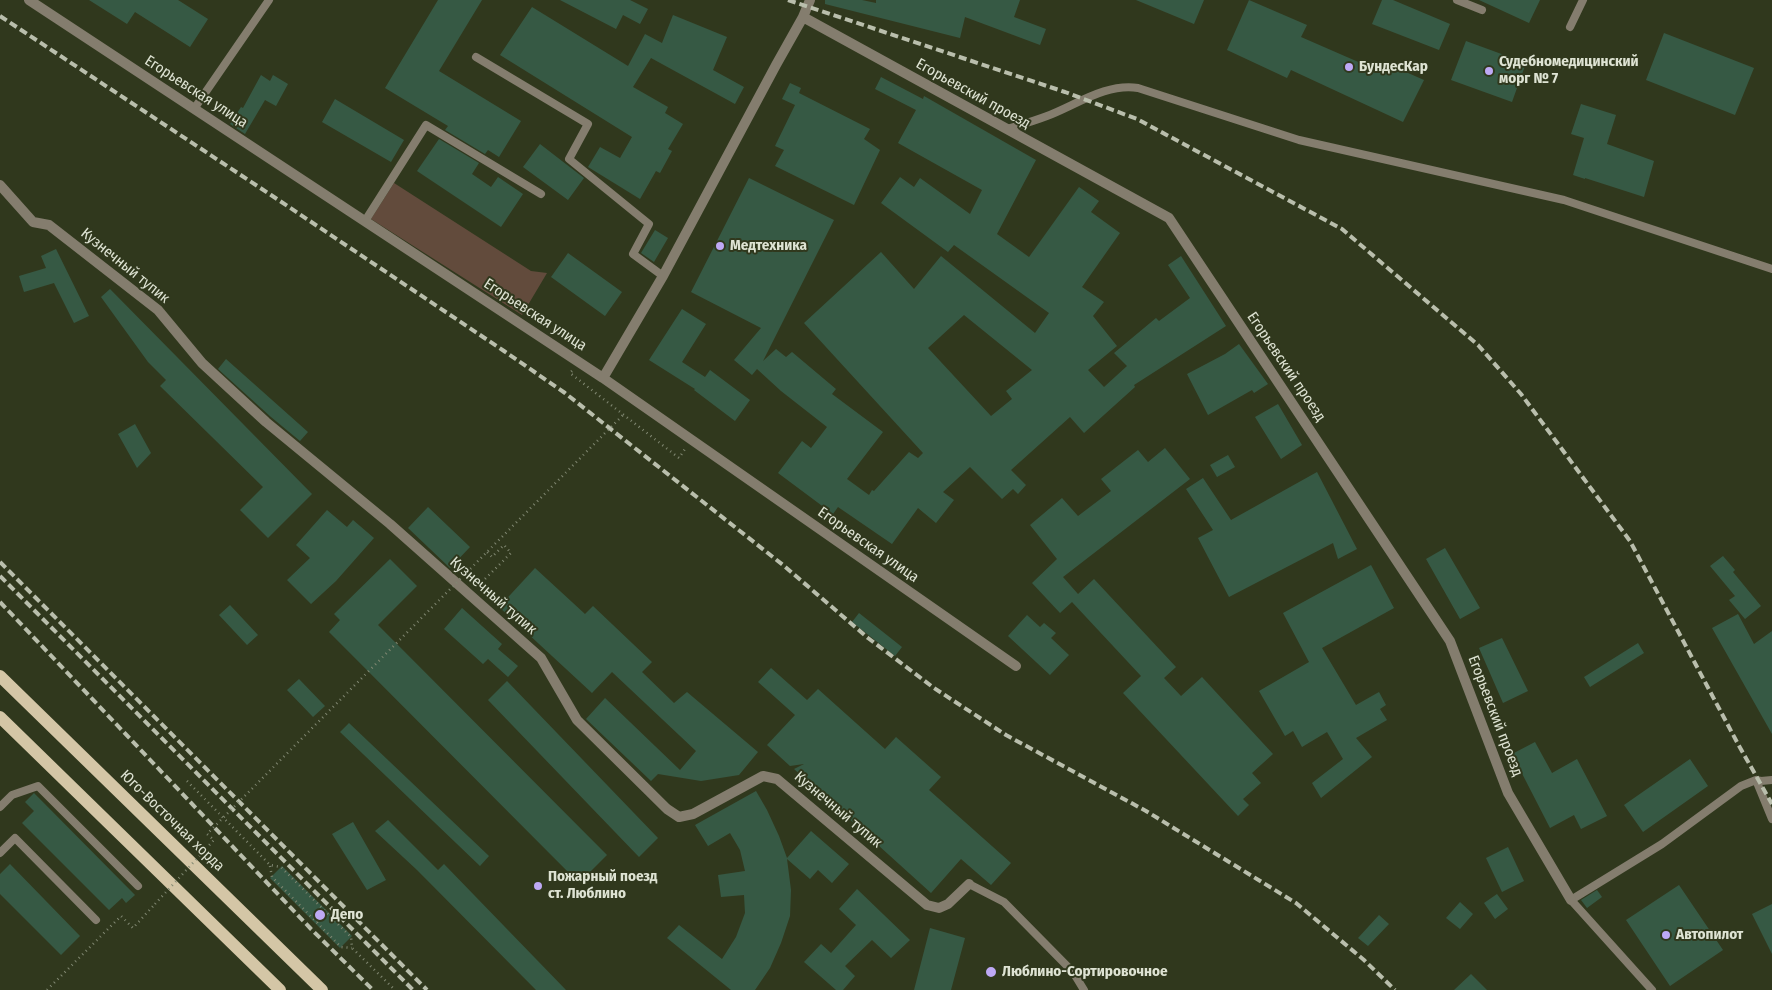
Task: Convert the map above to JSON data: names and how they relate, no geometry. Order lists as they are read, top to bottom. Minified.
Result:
{"streets":{"main road":["Юго-Восточная хорда"],"street":["Егорьевская улица","Егорьевский проезд","Кузнечный тупик"]},"places":["БундесКар","Судебномедицинский морг № 7","Медтехника","Пожарный поезд ст. Люблино","Депо","Автопилот","Люблино-Сортировочное"]}
